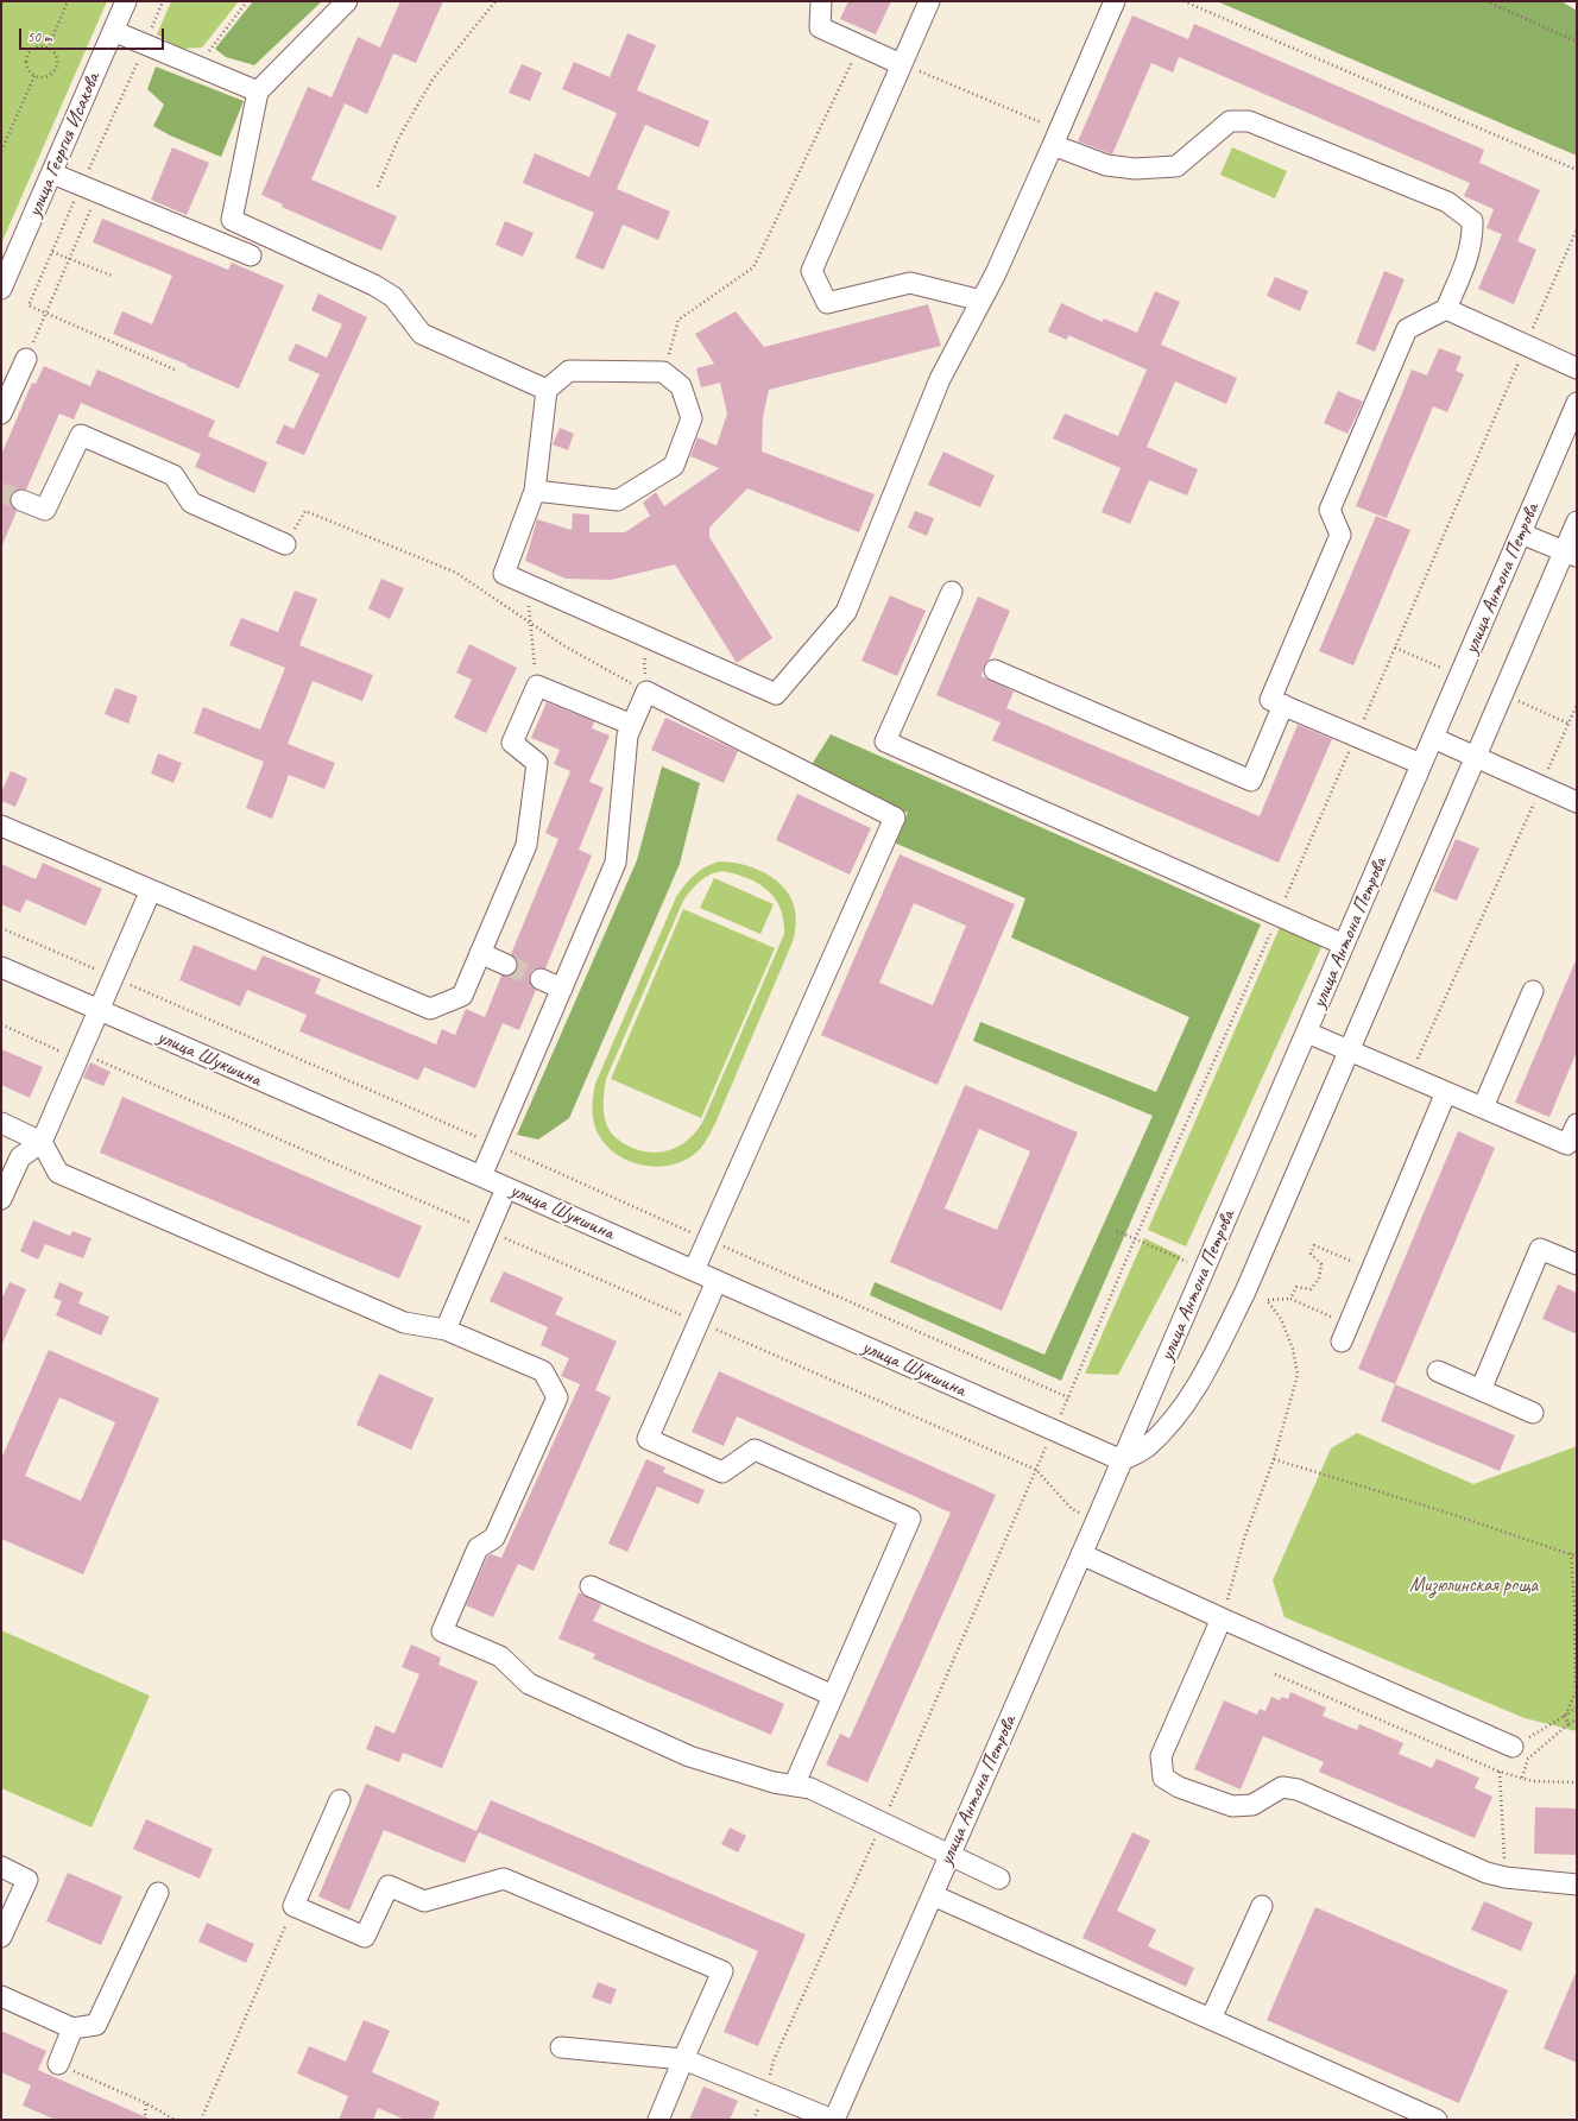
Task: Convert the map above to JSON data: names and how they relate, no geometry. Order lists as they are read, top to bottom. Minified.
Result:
{"streets":{"street":["улица Георгия Исакова","улица Антона Петрова","улица Шукшина"]},"crossings":[["улица Антона Петрова","улица Шукшина"]],"parks":["Мизюлинская роща"],"scale_bar":"50 m"}
